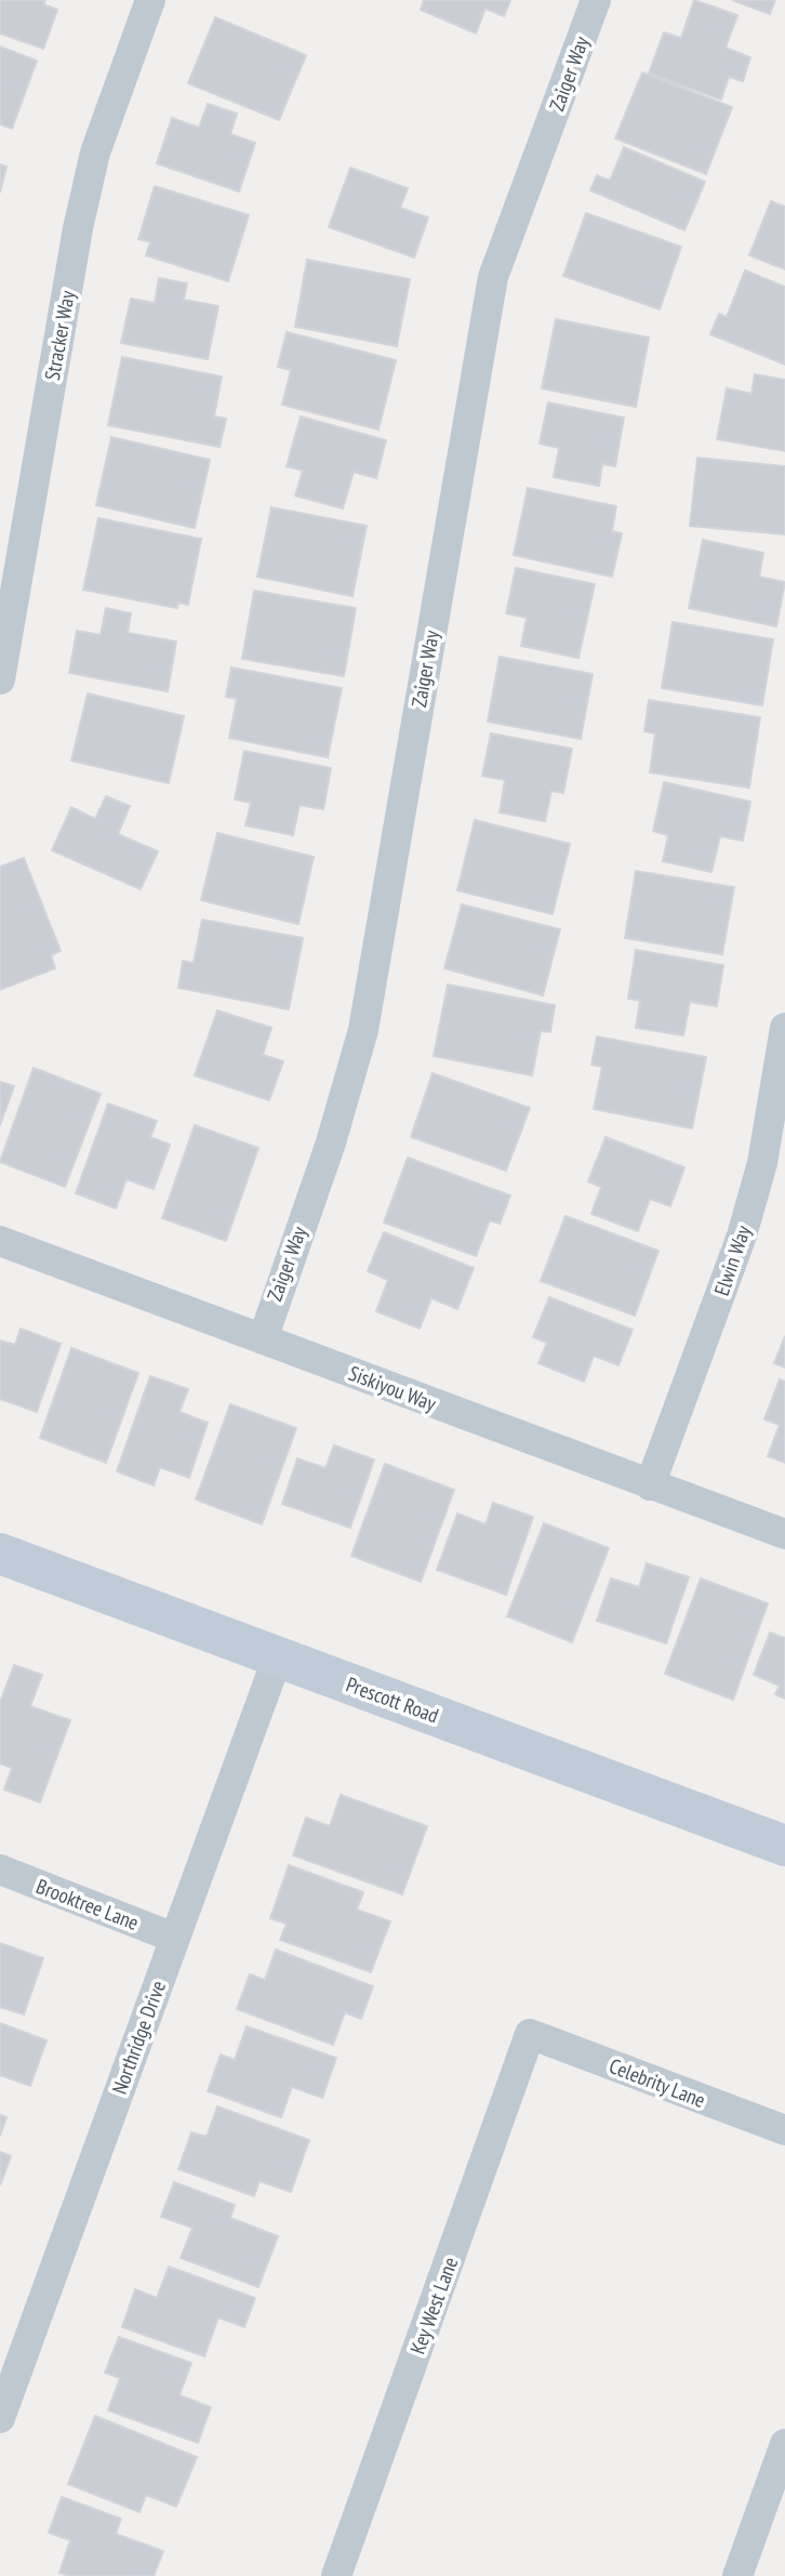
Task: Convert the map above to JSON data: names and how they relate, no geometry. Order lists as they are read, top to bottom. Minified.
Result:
{"streets":{"main road":["Prescott Road"],"street":["Zaiger Way","Stracker Way","Elwin Way","Siskiyou Way","Brooktree Lane","Northridge Drive","Celebrity Lane","Key West Lane"]},"crossings":[["Zaiger Way","Siskiyou Way"],["Elwin Way","Siskiyou Way"],["Prescott Road","Northridge Drive"],["Brooktree Lane","Northridge Drive"],["Celebrity Lane","Key West Lane"]]}
